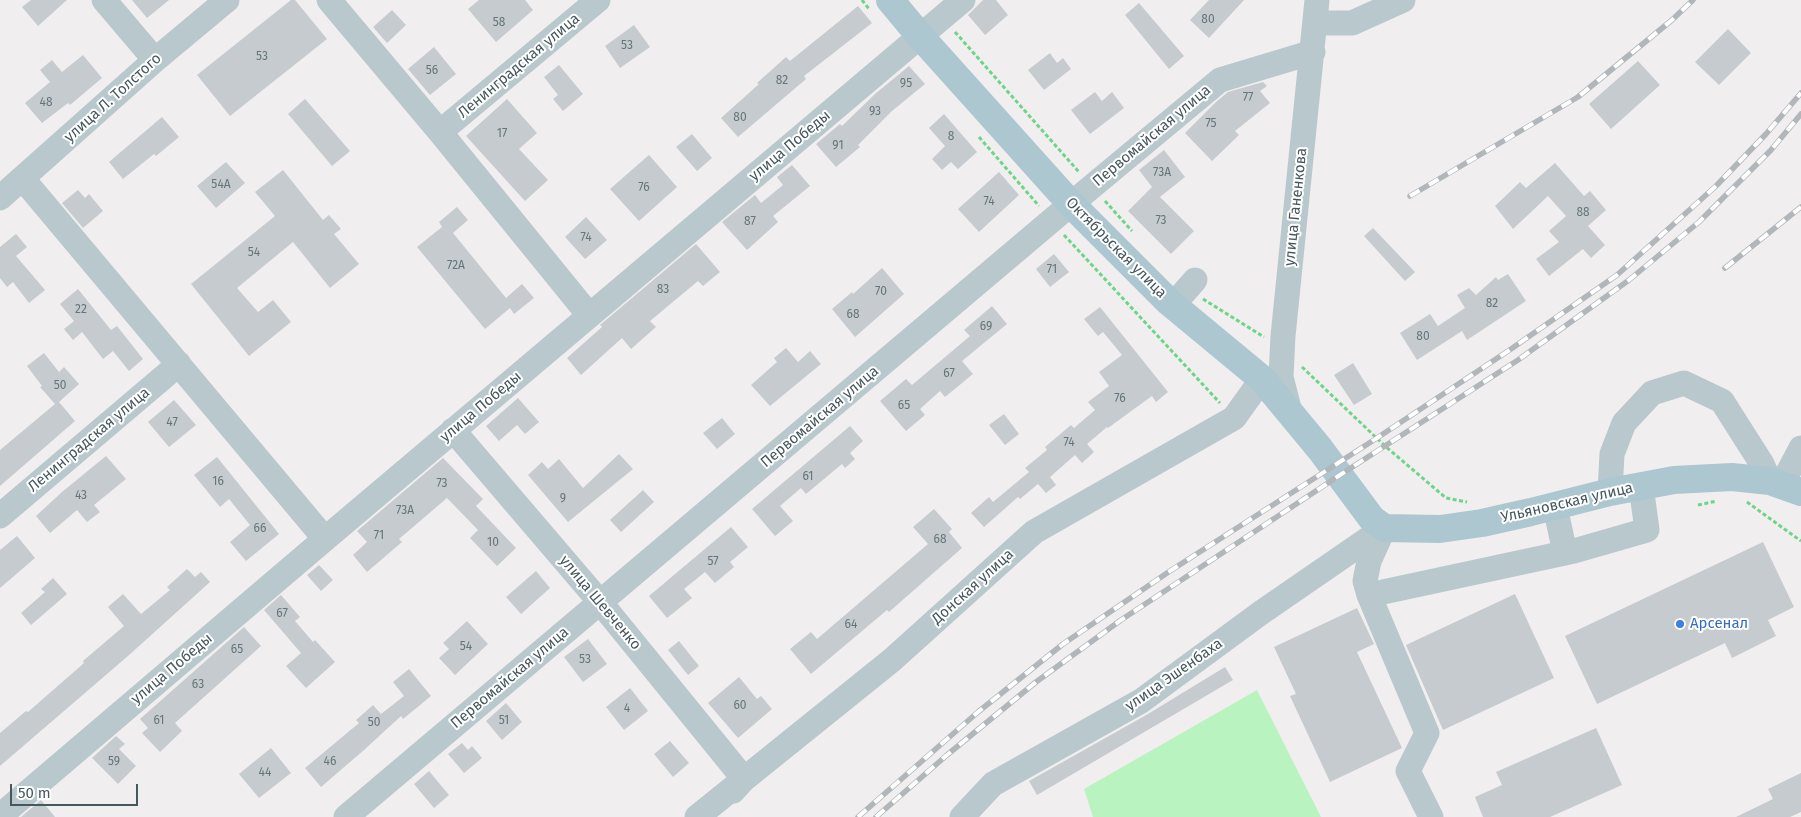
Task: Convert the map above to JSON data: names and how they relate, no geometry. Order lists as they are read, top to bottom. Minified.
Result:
{"streets":{"main road":["Октябрьская улица","Ульяновская улица"],"street":["Ленинградская улица","улица Л. Толстого","Первомайская улица","улица Победы","улица Ганенкова","Донская улица","улица Шевченко","улица Эшенбаха"]},"crossings":[["Первомайская улица","улица Ганенкова"],["Первомайская улица","Октябрьская улица"],["Первомайская улица","улица Шевченко"],["улица Победы","Октябрьская улица"],["улица Победы","улица Шевченко"],["улица Ганенкова","Октябрьская улица"],["Октябрьская улица","Ульяновская улица"],["Октябрьская улица","Донская улица"],["Октябрьская улица","улица Эшенбаха"],["Ульяновская улица","улица Эшенбаха"],["Донская улица","улица Шевченко"]],"places":["Арсенал"],"house_numbers":["80","58","53","53","56","82","95","77","48","93","80","75","17","8","91","73А","54А","76","74","88","73","87","74","54","72А","71","83","70","82","22","68","69","80","67","50","76","65","47","74","61","16","73","43","9","73А","66","71","68","10","57","67","64","54","65","53","63","60","4","61","51","50","59","46","44"],"scale_bar":"50 m"}
